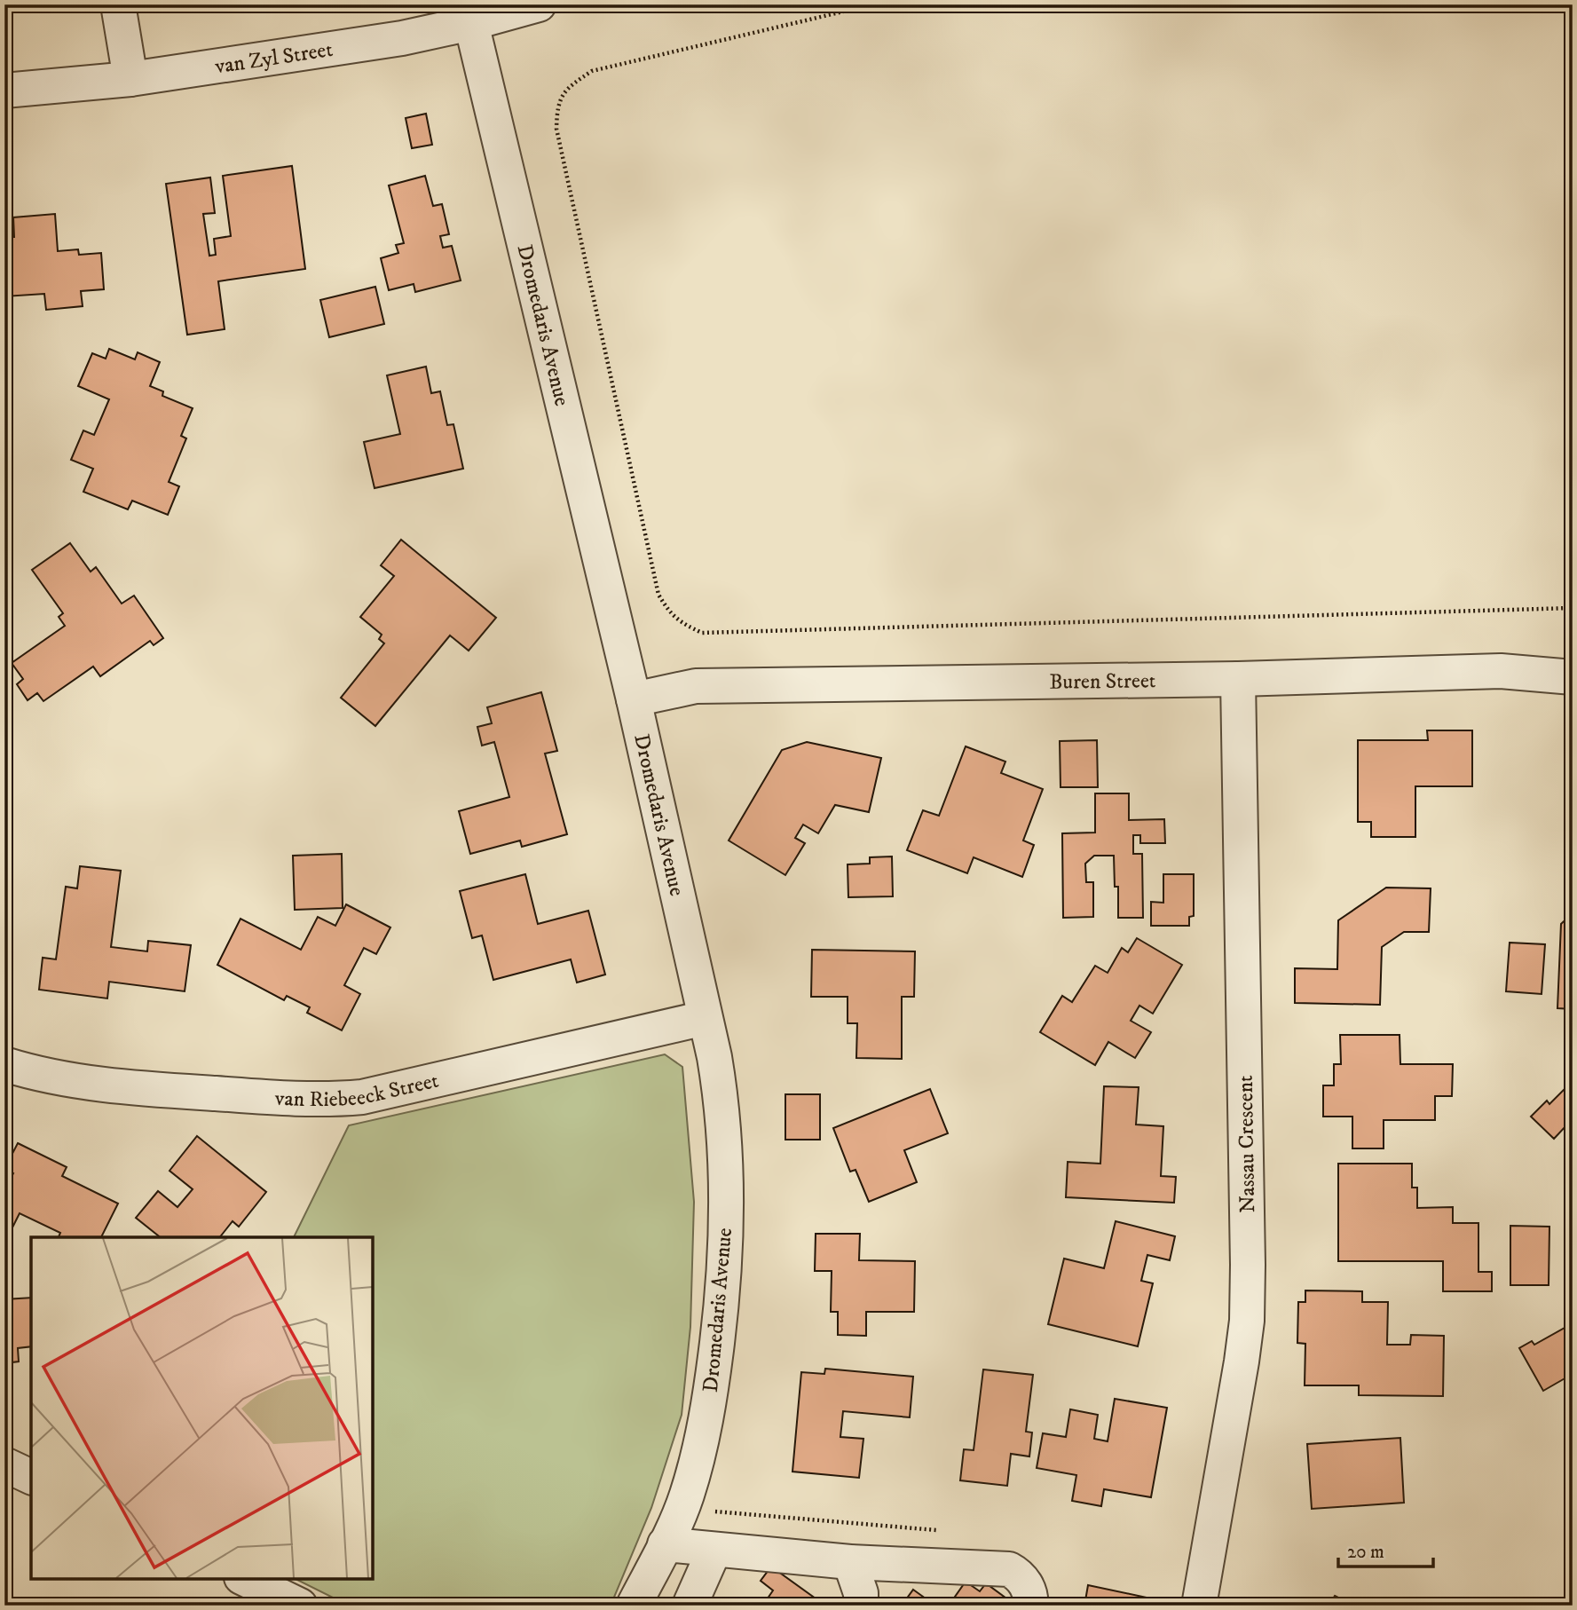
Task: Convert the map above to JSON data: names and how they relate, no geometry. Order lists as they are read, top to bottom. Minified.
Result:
{"streets":{"street":["van Zyl Street","Dromedaris Avenue","Buren Street","van Riebeeck Street","Nassau Crescent"]},"crossings":[["van Zyl Street","Dromedaris Avenue"],["Dromedaris Avenue","Buren Street"],["Dromedaris Avenue","van Riebeeck Street"],["Buren Street","Nassau Crescent"]],"scale_bar":"20 m"}
